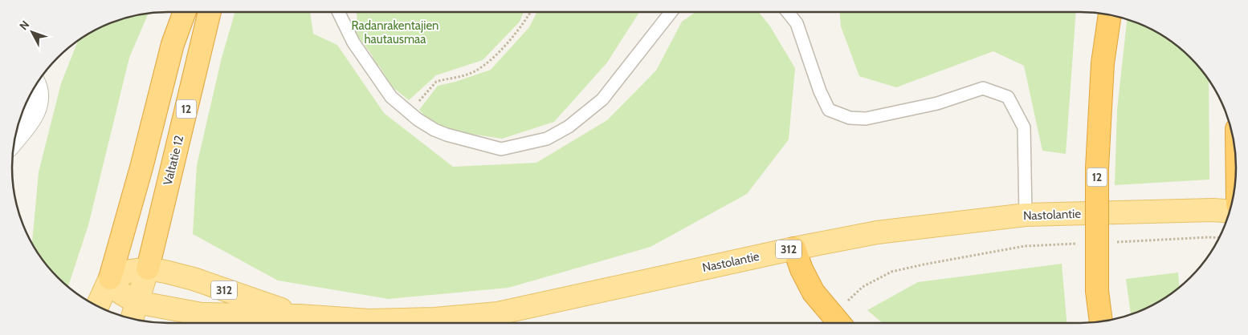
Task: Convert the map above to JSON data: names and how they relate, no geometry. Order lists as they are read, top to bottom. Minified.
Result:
{"streets":{"highway":["12","Valtatie 12"],"main road":["Nastolantie","312"]},"crossings":[["12","Nastolantie"],["Valtatie 12","Nastolantie"]],"parks":["Radanrakentajien hautausmaa"],"north":"top left"}
